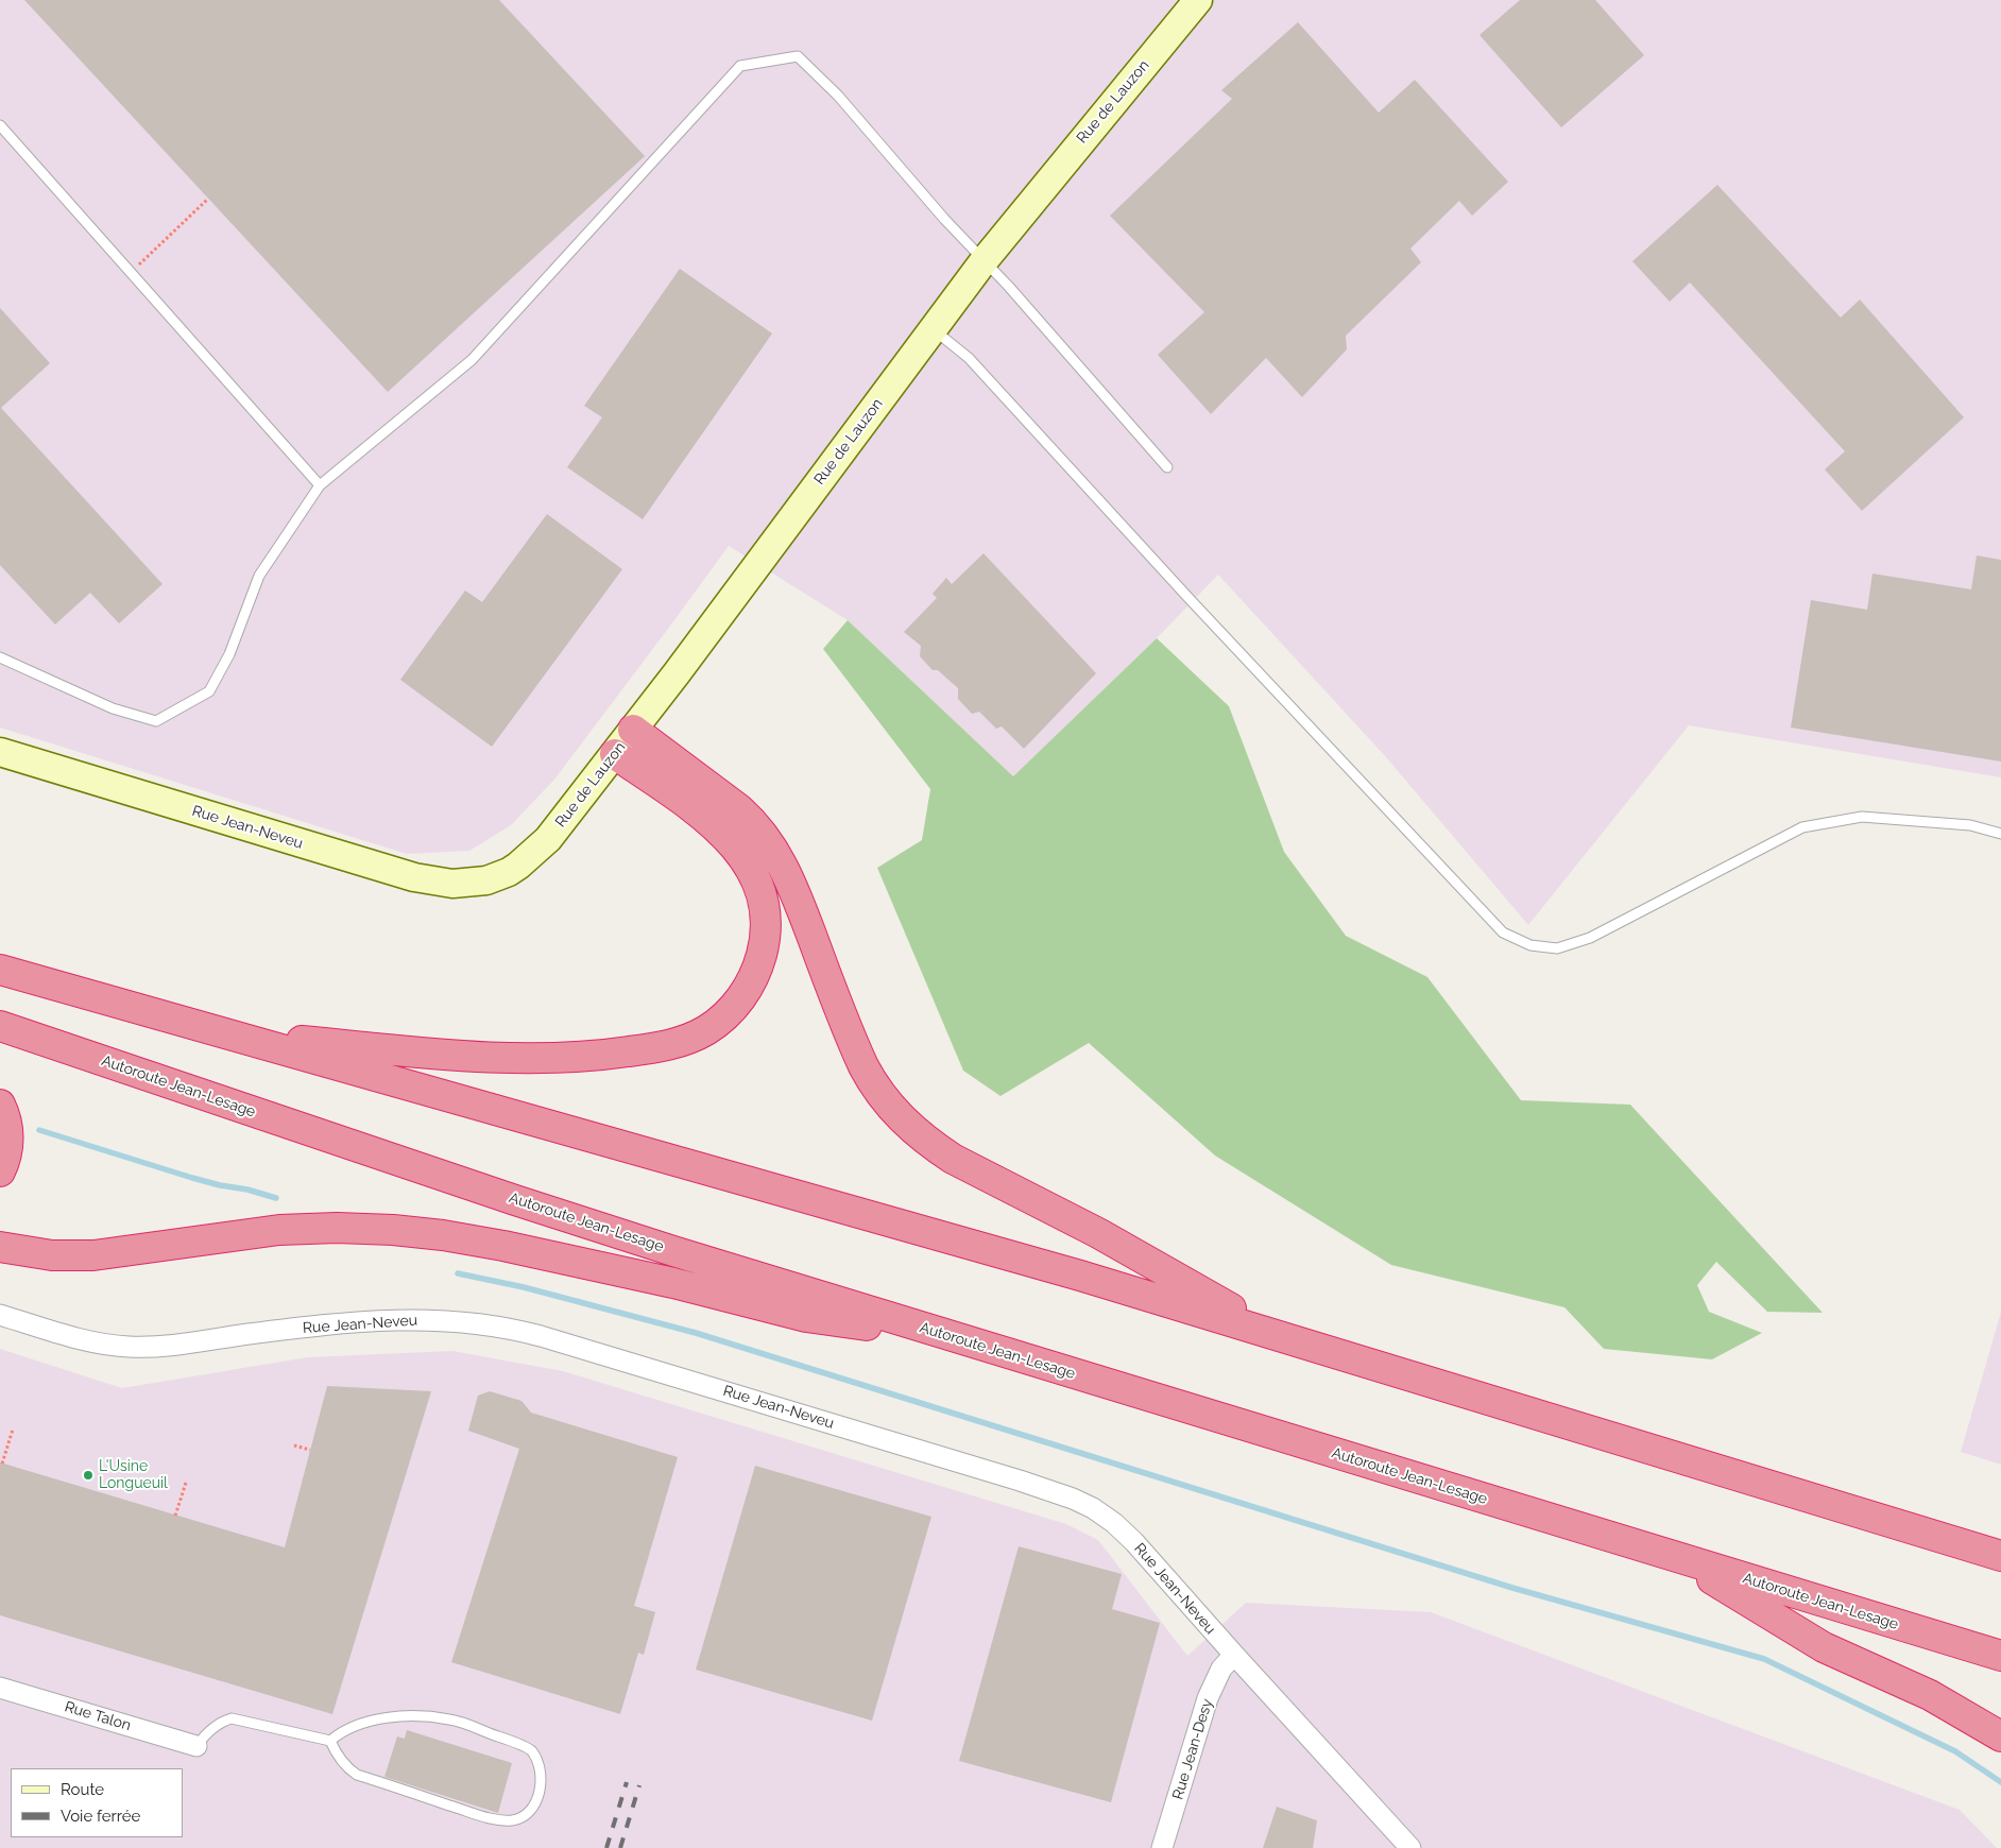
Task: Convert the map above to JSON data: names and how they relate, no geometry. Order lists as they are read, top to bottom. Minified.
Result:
{"streets":{"highway":["Autoroute Jean-Lesage"],"street":["Rue de Lauzon","Rue Jean-Neveu","Rue Talon","Rue Jean-Desy"]},"crossings":[["Rue de Lauzon","Rue Jean-Neveu"],["Rue Jean-Neveu","Rue Jean-Desy"]],"places":["L'Usine Longueuil"],"legend":["Route","Voie ferrée"]}
